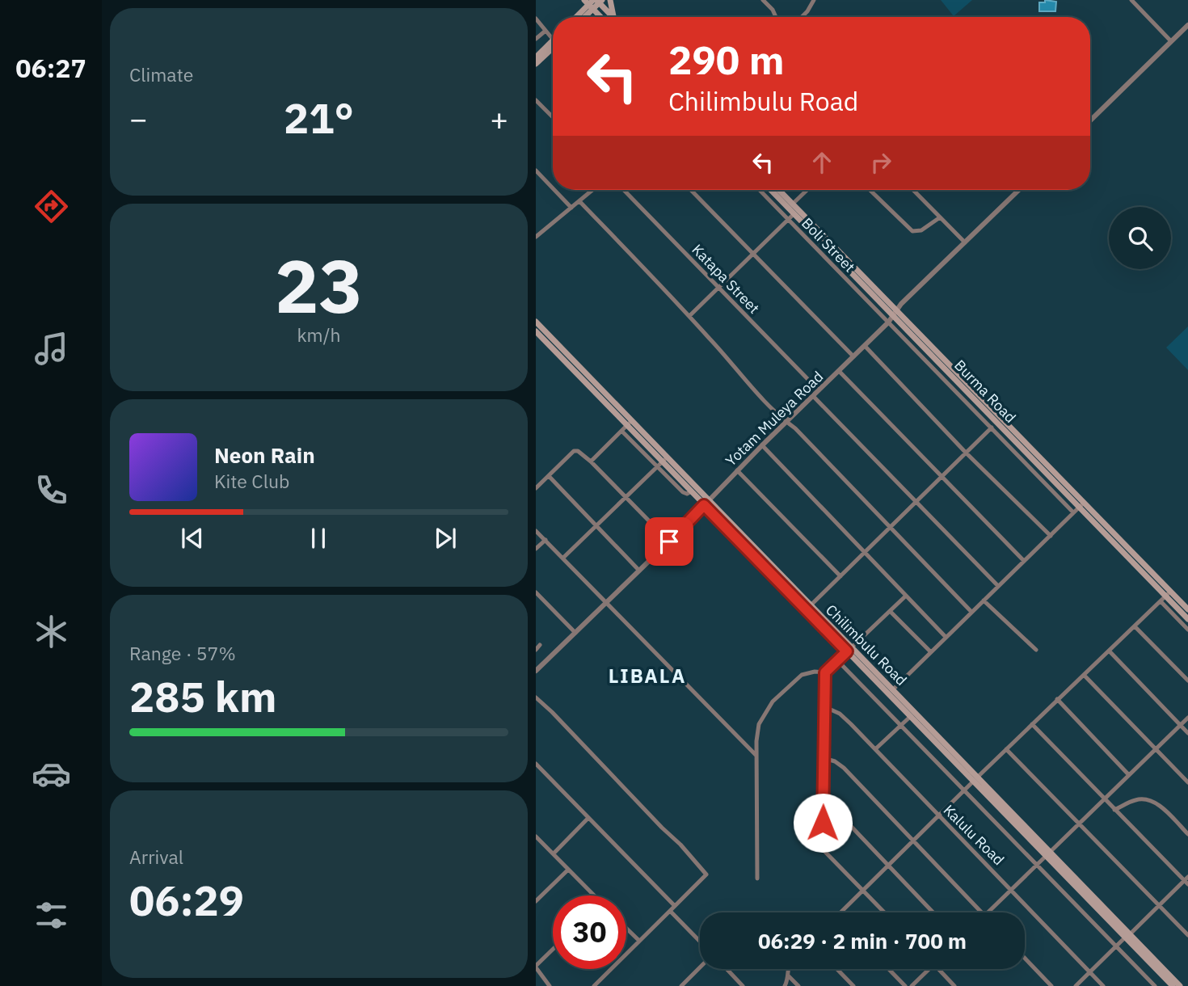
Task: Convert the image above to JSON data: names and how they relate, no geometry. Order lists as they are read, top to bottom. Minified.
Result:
{"streets":{"main road":["Burma Road","Chilimbulu Road"],"street":["Boli Street","Katapa Street","Yotam Muleya Road","Kalulu Road"]},"crossings":[["Boli Street","Yotam Muleya Road"],["Katapa Street","Yotam Muleya Road"],["Burma Road","Yotam Muleya Road"],["Yotam Muleya Road","Chilimbulu Road"]],"districts":["LIBALA"],"page":{"tabs":"06:27","tile":["Climate",["23","km/h"],["Range · 57%","285 km"],["Arrival","06:29"]],"turn":["290 m","Chilimbulu Road"],"heat":["−","21°","+"],"song":["Neon Rain","Kite Club"],"limit":"30","trip":"06:29 · 2 min · 700 m"}}
